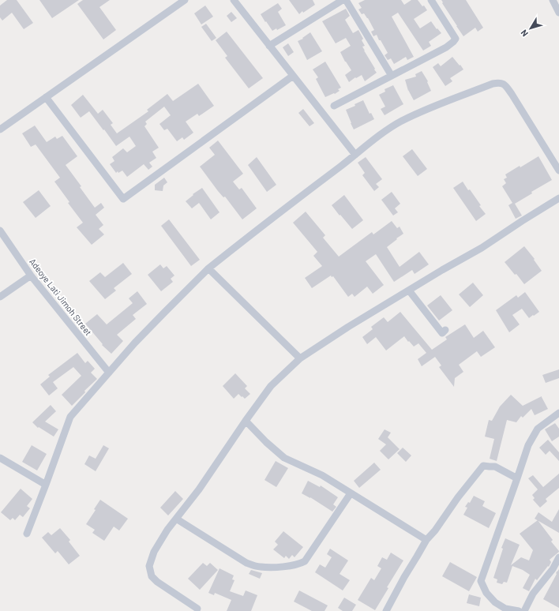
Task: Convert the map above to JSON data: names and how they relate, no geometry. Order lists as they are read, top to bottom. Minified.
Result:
{"streets":{"street":["Adeoye Lati Jimoh Street"]},"north":"bottom left"}
